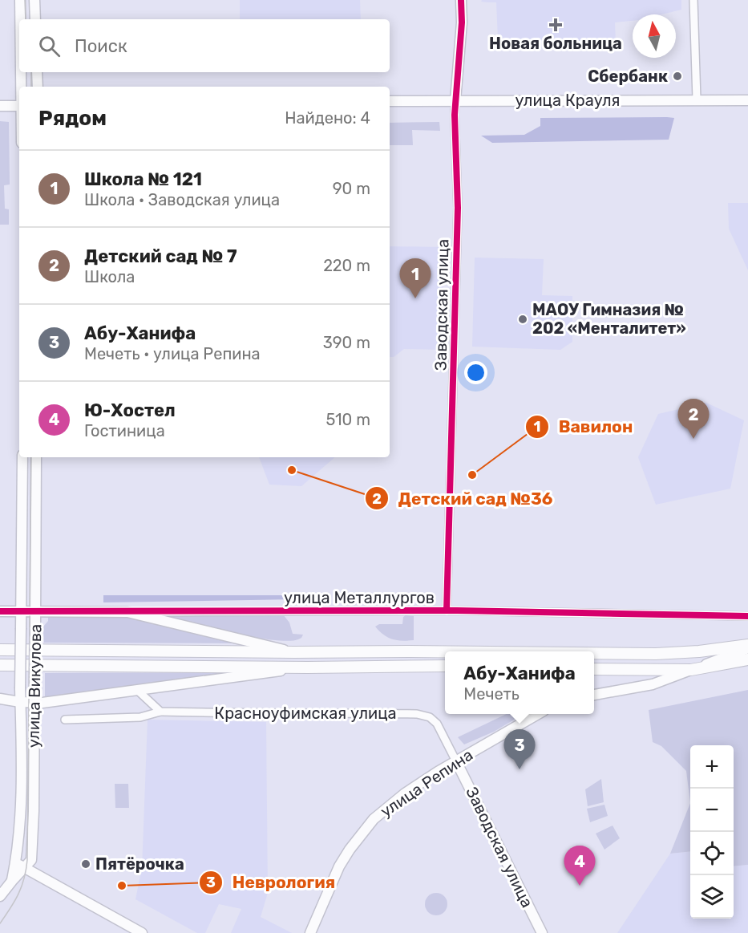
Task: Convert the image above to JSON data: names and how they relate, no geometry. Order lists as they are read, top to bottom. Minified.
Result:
{"streets":{"street":["улица Крауля","Заводская улица","улица Металлургов","улица Викулова","Красноуфимская улица","улица Репина"]},"crossings":[["улица Крауля","Заводская улица"],["Заводская улица","улица Металлургов"],["Заводская улица","Красноуфимская улица"],["Заводская улица","улица Репина"],["улица Металлургов","улица Викулова"],["Красноуфимская улица","улица Репина"]],"places":{"health":["Новая больница"],"other":["Сбербанк","МАОУ Гимназия № 202 «Менталитет»","Детский сад №36","Вавилон","Пятёрочка","Неврология"]},"north":"top","page":{"search":"Поиск","heading":["Рядом","Найдено: 4"],"list":[{"mark":"1","name":"Школа № 121","note":"Школа · Заводская улица","value":"90 m"},{"mark":"2","name":"Детский сад № 7","note":"Школа","value":"220 m"},{"mark":"3","name":"Абу-Ханифа","note":"Мечеть · улица Репина","value":"390 m"},{"mark":"4","name":"Ю-Хостел","note":"Гостиница","value":"510 m"}],"pins":["1","2","3","4"],"popup":["Абу-Ханифа","Мечеть"],"map_buttons":["+","−"]}}
